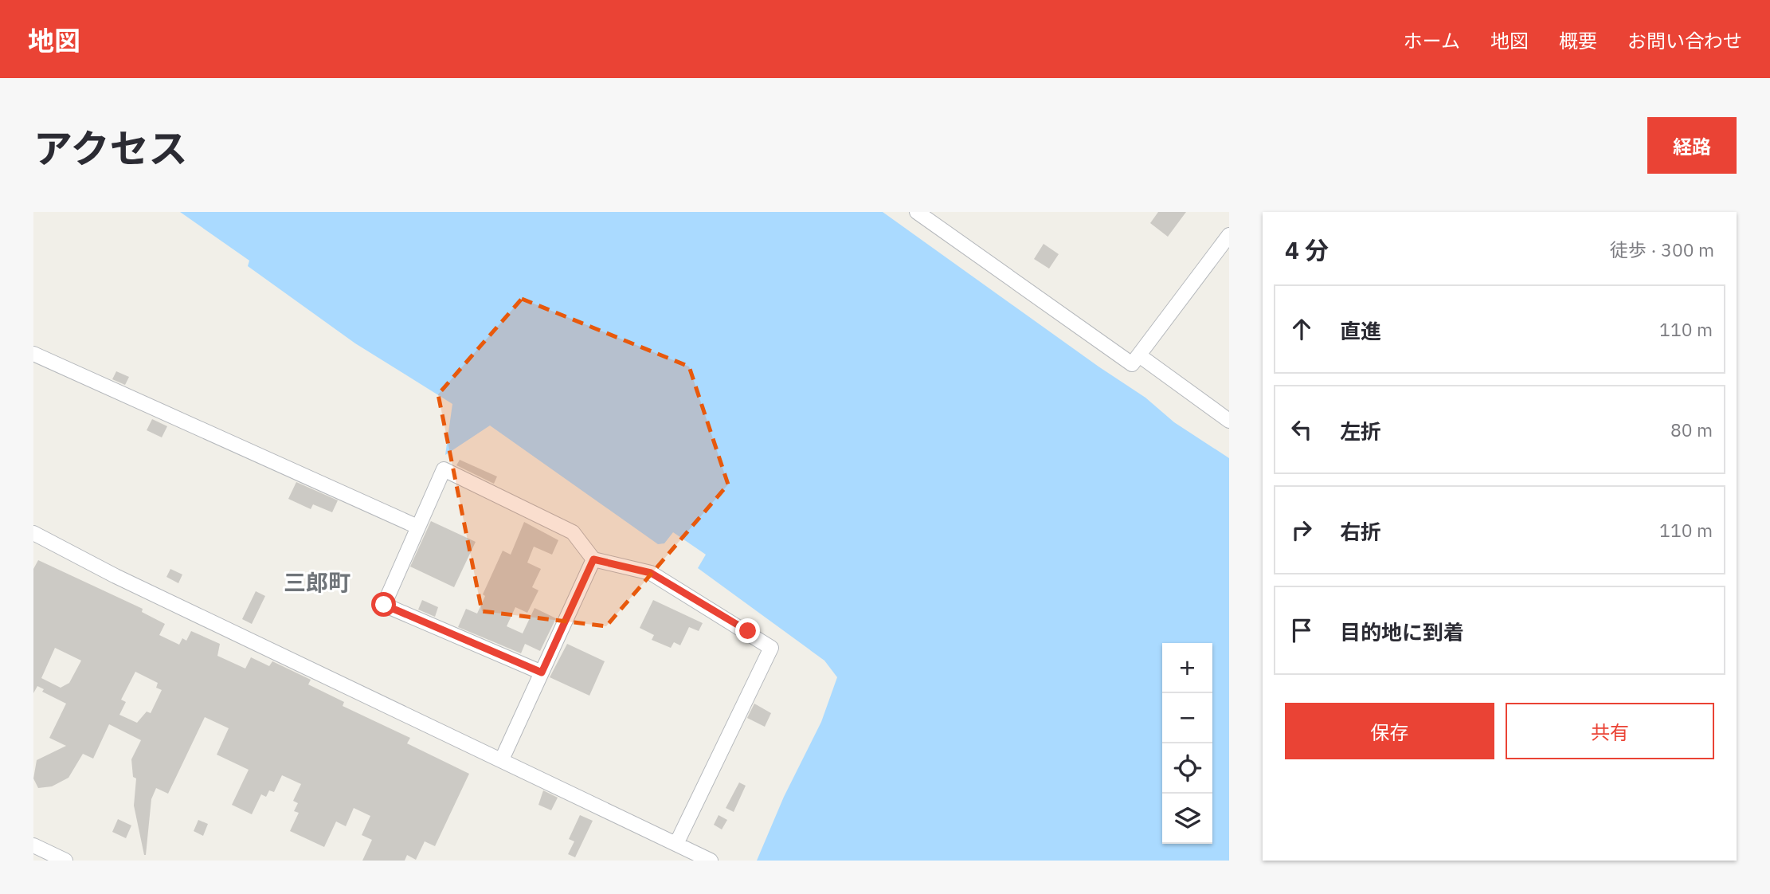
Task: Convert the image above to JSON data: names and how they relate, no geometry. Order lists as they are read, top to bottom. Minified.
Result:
{"districts":["三郎町"],"page":{"header":"地図","nav":["ホーム","地図","概要","お問い合わせ"],"title":"アクセス","buttons":["経路",["保存","共有"]],"heading":["4 分","徒歩 · 300 m"],"list":[["直進","110 m"],["左折","80 m"],["右折","110 m"],"目的地に到着"],"map_buttons":["+","−"]}}
